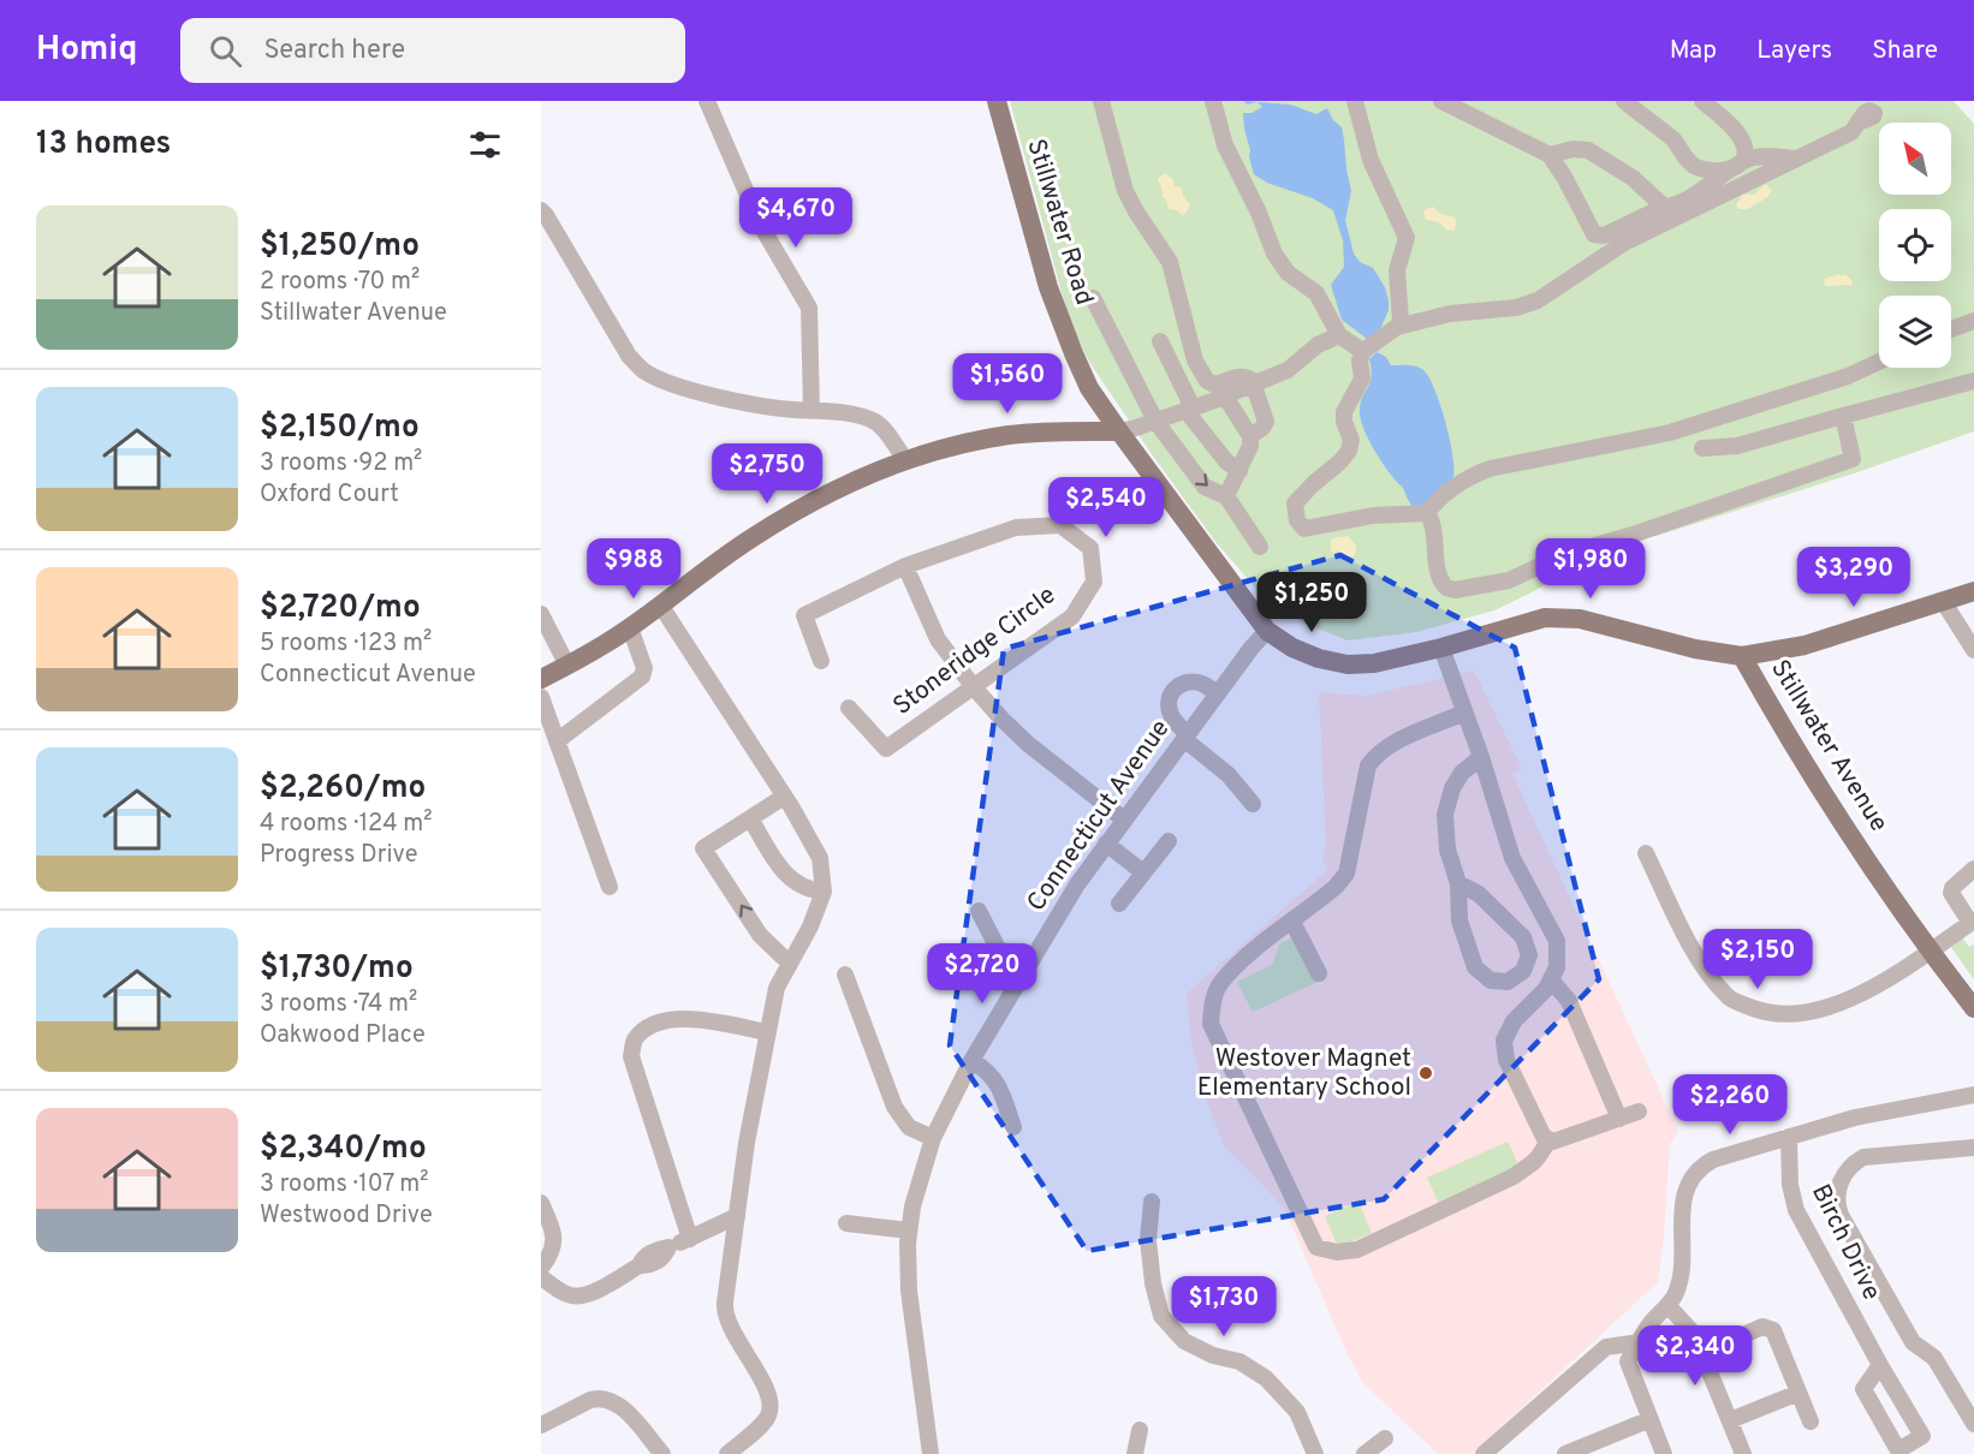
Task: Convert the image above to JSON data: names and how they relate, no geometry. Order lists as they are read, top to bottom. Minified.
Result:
{"streets":{"main road":["Stillwater Road","Stillwater Avenue"],"street":["Stoneridge Circle","Connecticut Avenue","Birch Drive"]},"crossings":[["Stillwater Road","Stillwater Avenue"],["Stillwater Avenue","Connecticut Avenue"]],"places":["Westover Magnet Elementary School"],"north":"top left","page":{"header":"Homiq","search":"Search here","nav":["Map","Layers","Share"],"heading":"13 homes","list":[{"name":"$1,250/mo","note":"2 rooms · 70 m² · Stillwater Avenue"},{"name":"$2,150/mo","note":"3 rooms · 92 m² · Oxford Court"},{"name":"$2,720/mo","note":"5 rooms · 123 m² · Connecticut Avenue"},{"name":"$2,260/mo","note":"4 rooms · 124 m² · Progress Drive"},{"name":"$1,730/mo","note":"3 rooms · 74 m² · Oakwood Place"},{"name":"$2,340/mo","note":"3 rooms · 107 m² · Westwood Drive"}],"price":["$4,670","$1,560","$2,750","$2,540","$988","$1,980","$3,290","$1,250","$2,150","$2,720","$2,260","$1,730","$2,340"]}}
